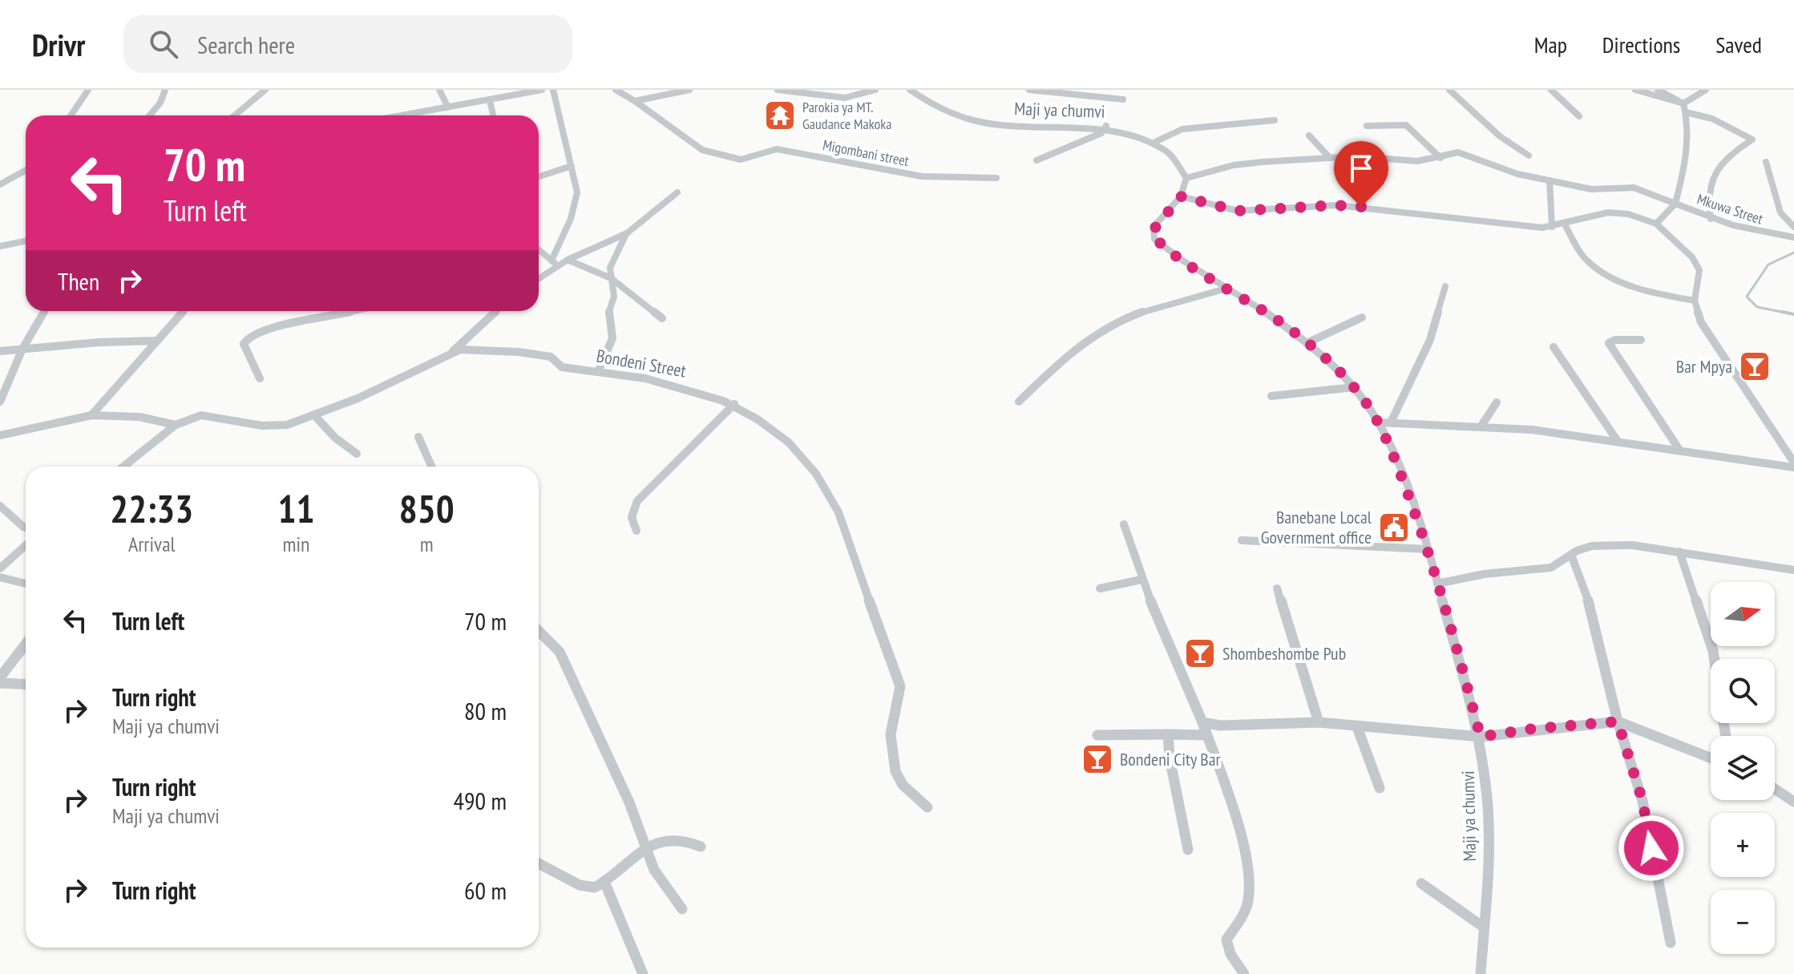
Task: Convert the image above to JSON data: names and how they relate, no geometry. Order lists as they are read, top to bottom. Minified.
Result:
{"streets":{"street":["Maji ya chumvi","Migombani street","Mkuwa Street","Bondeni Street"]},"places":{"temple":["Parokia ya MT. Gaudance Makoka"],"bar":["Bar Mpya","Shombeshombe Pub","Bondeni City Bar"],"public building":["Banebane Local Government office"]},"north":"right","page":{"header":"Drivr","search":"Search here","nav":["Map","Directions","Saved"],"turn":["70 m","Turn left"],"then":"Then","eta":["22:33","Arrival","11","min","850","m"],"list":[{"name":"Turn left","value":"70 m"},{"name":"Turn right","note":"Maji ya chumvi","value":"80 m"},{"name":"Turn right","note":"Maji ya chumvi","value":"490 m"},{"name":"Turn right","value":"60 m"}],"map_buttons":["+","−"]}}
